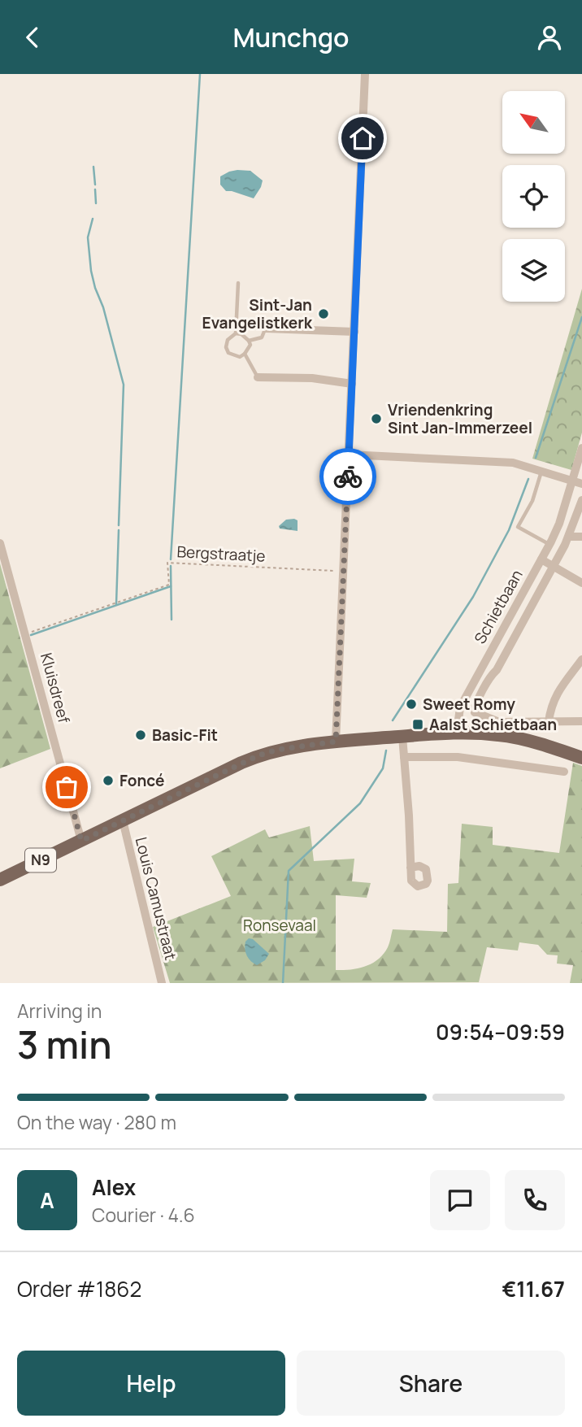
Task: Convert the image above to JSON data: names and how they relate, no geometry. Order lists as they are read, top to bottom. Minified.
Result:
{"streets":{"main road":["N9"],"street":["Schietbaan","Kluisdreef","Louis Camustraat"],"path":["Bergstraatje"]},"crossings":[["Bergstraatje","Kluisdreef"],["Schietbaan","N9"],["Kluisdreef","N9"],["N9","Louis Camustraat"]],"parks":["Ronsevaal"],"places":{"other":["Sint-Jan Evangelistkerk","Vriendenkring Sint Jan-Immerzeel","Sweet Romy","Basic-Fit","Foncé"],"transit":["Aalst Schietbaan"]},"north":"top left","page":{"header":"Munchgo","heading":["3 min","Arriving in","09:54–09:59"],"panel":["Alex","Courier · 4.6","Order #1862","€11.67"],"bar":"On the way · 280 m","round":"A","buttons":["Help","Share"]}}
